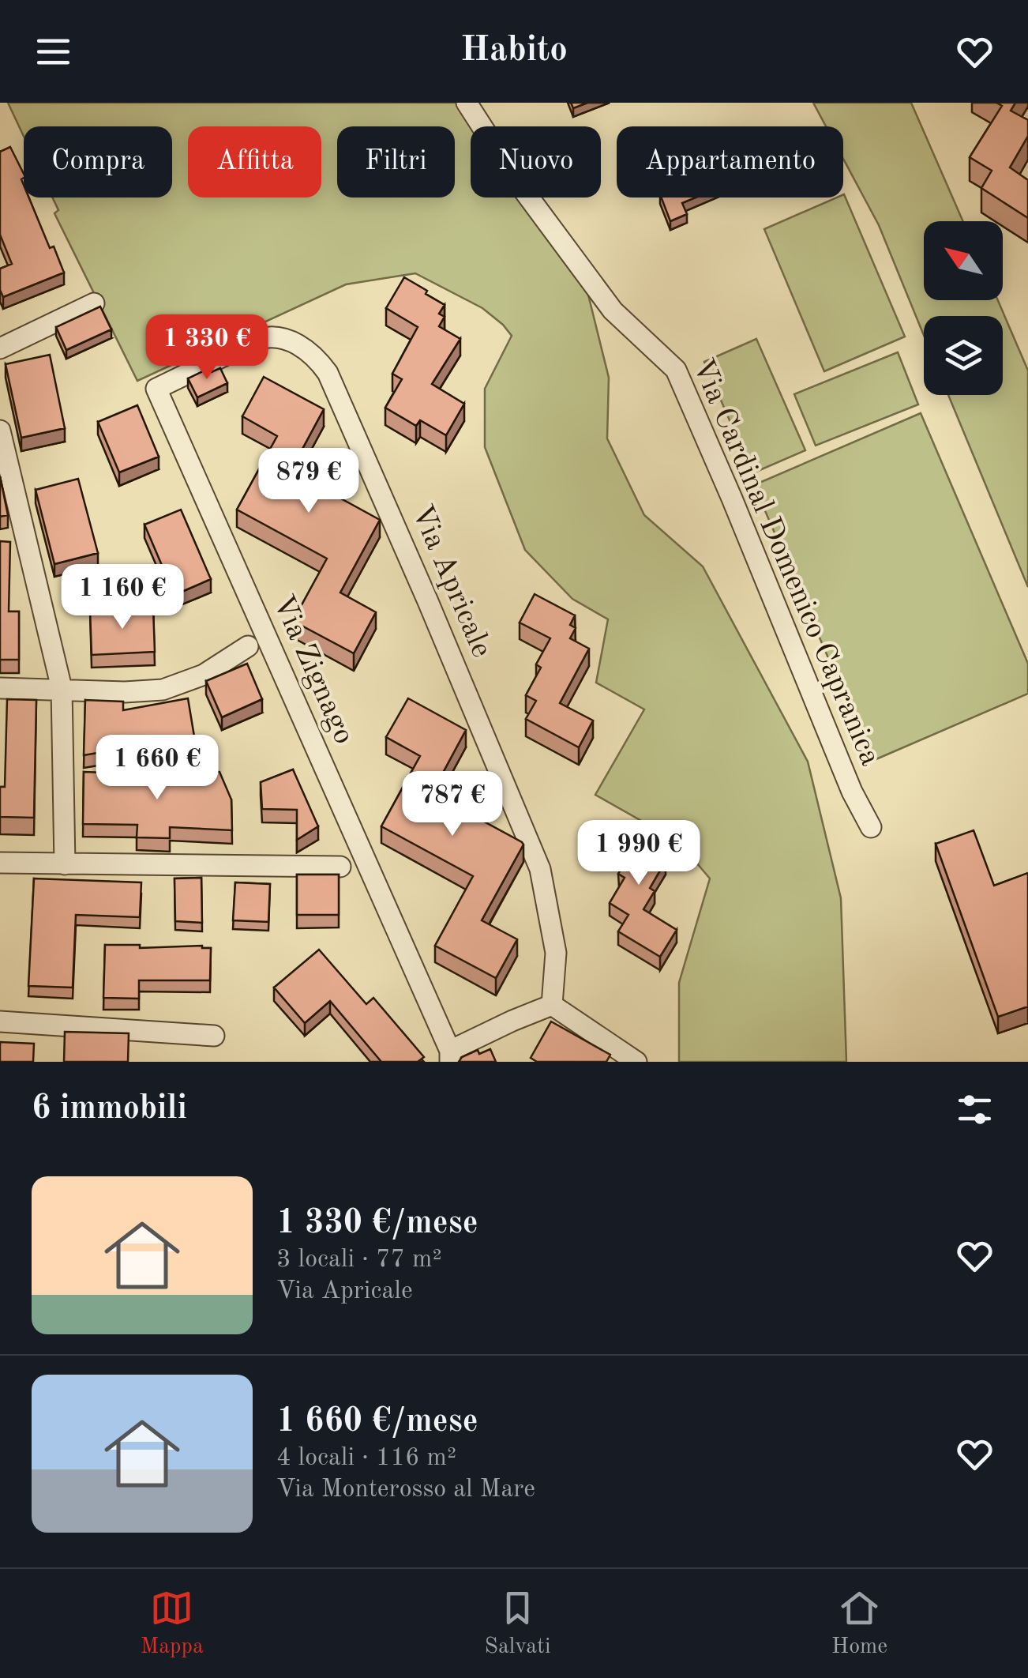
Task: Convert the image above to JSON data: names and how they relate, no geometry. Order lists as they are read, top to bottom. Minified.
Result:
{"streets":{"street":["Via Cardinal Domenico Capranica","Via Apricale","Via Zignago"]},"crossings":[["Via Apricale","Via Zignago"]],"north":"top left","page":{"header":"Habito","chip":["Compra","Affitta","Filtri","Nuovo","Appartamento"],"price":["1 330 €","879 €","1 160 €","1 660 €","787 €","1 990 €"],"heading":"6 immobili","list":[{"name":"1 330 €/mese","note":"3 locali · 77 m² · Via Apricale"},{"name":"1 660 €/mese","note":"4 locali · 116 m² · Via Monterosso al Mare"}],"tabs":["Mappa","Salvati","Home"]}}
